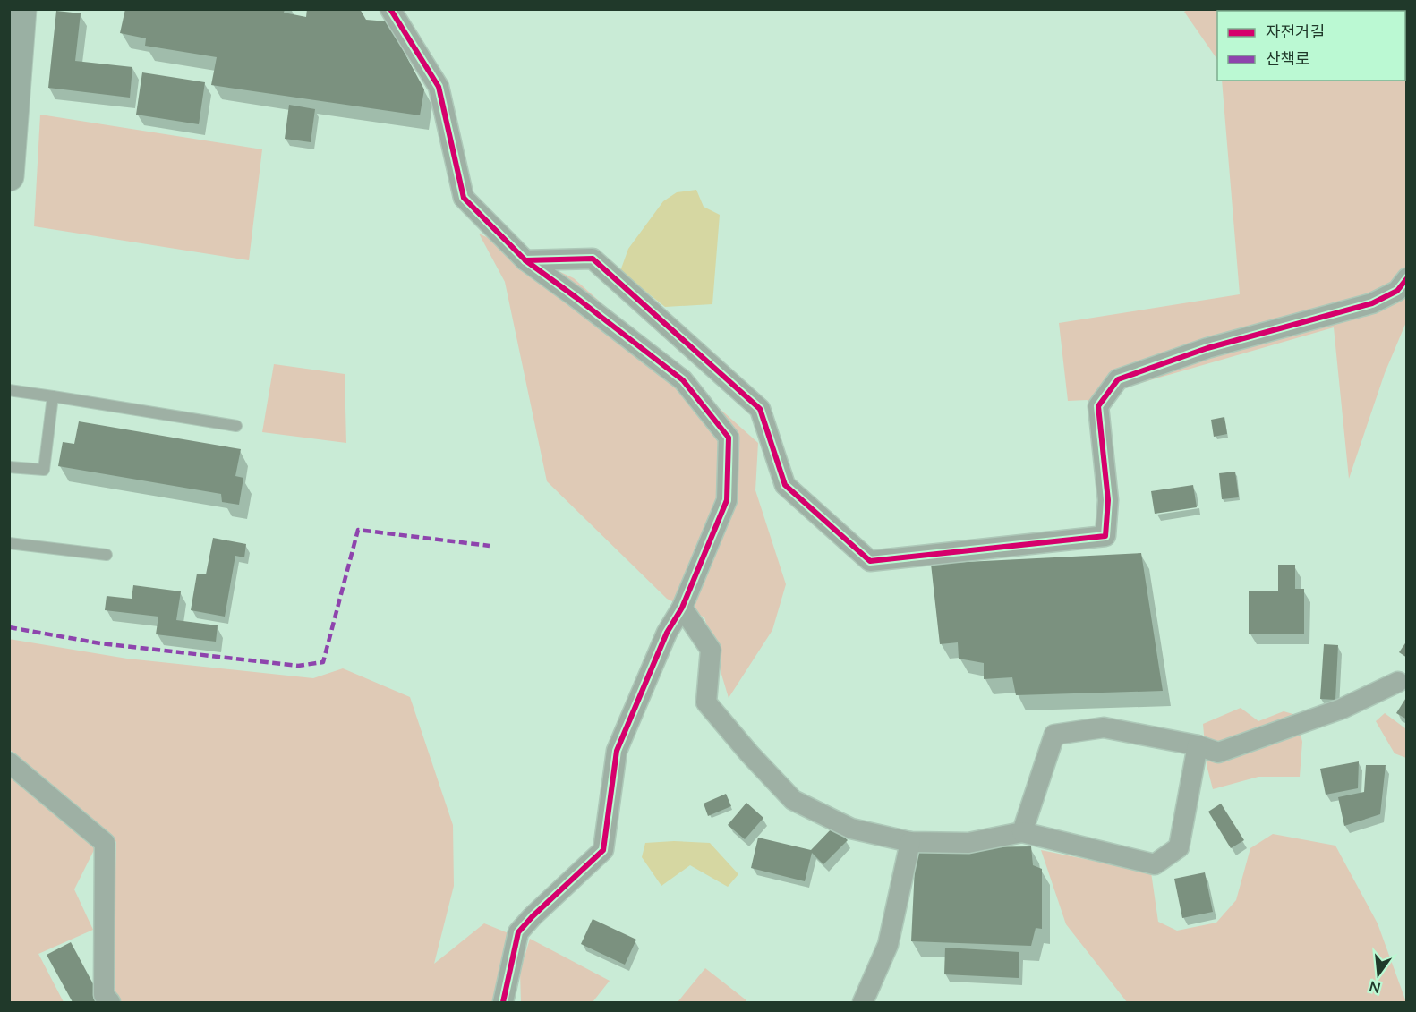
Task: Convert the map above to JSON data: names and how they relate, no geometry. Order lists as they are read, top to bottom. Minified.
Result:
{"legend":["자전거길","산책로"],"north":"bottom"}
